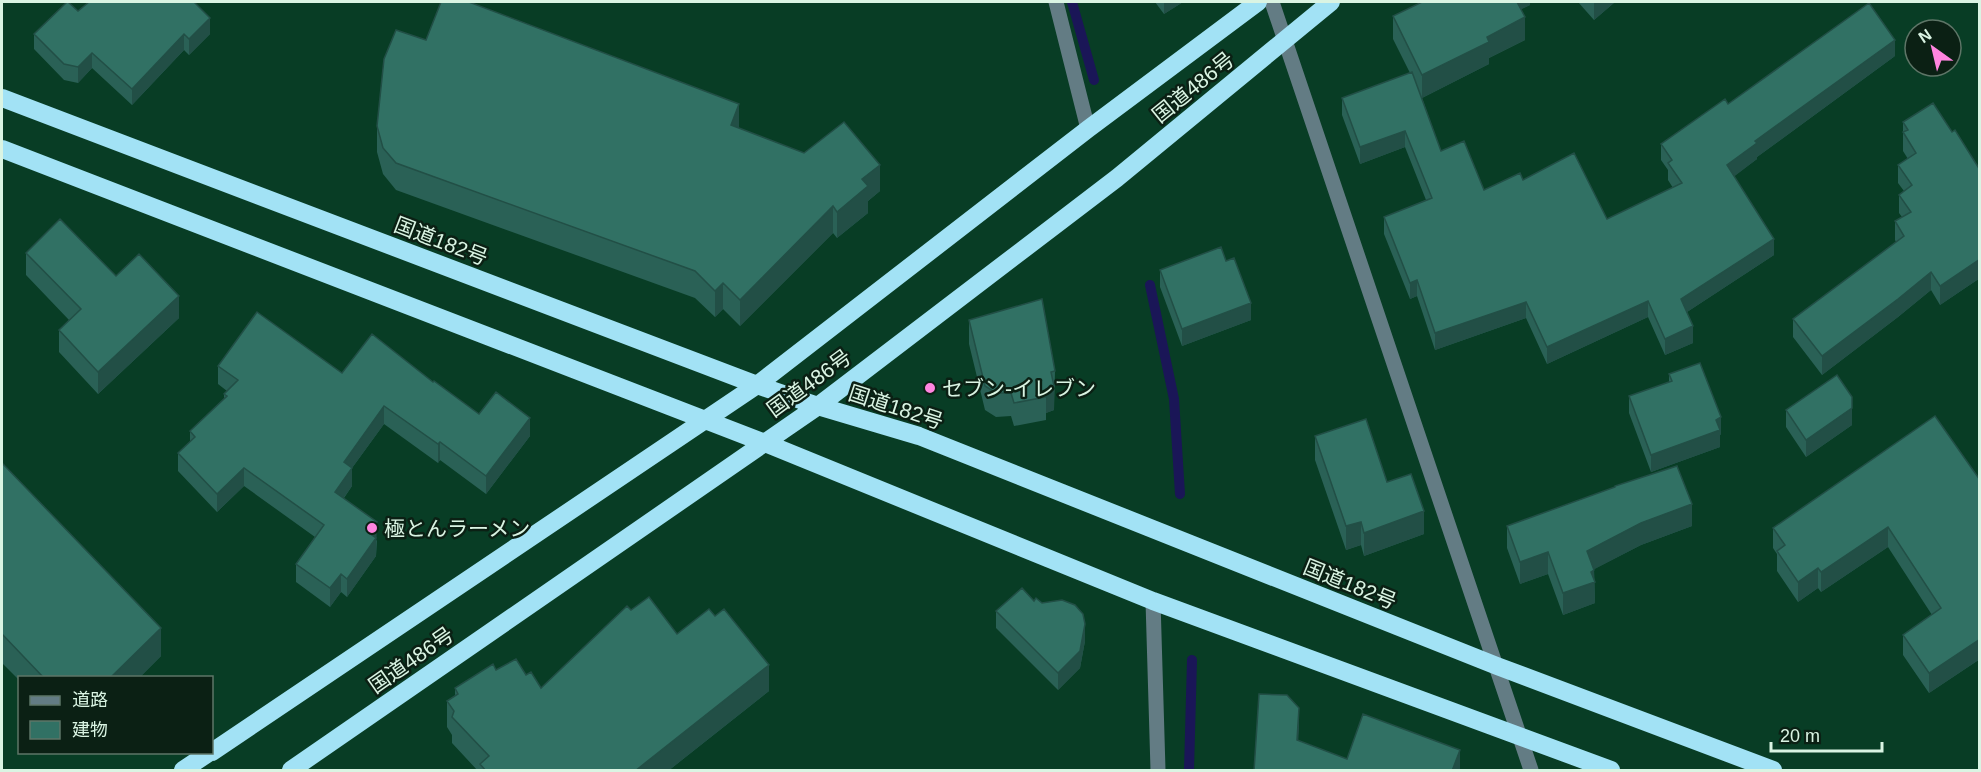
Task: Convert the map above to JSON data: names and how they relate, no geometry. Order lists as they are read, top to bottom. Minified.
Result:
{"streets":{"highway":["国道486号","国道182号"]},"crossings":[["国道486号","国道182号"]],"places":["セブン-イレブン","極とんラーメン"],"legend":["道路","建物"],"scale_bar":"20 m","north":"top left"}
